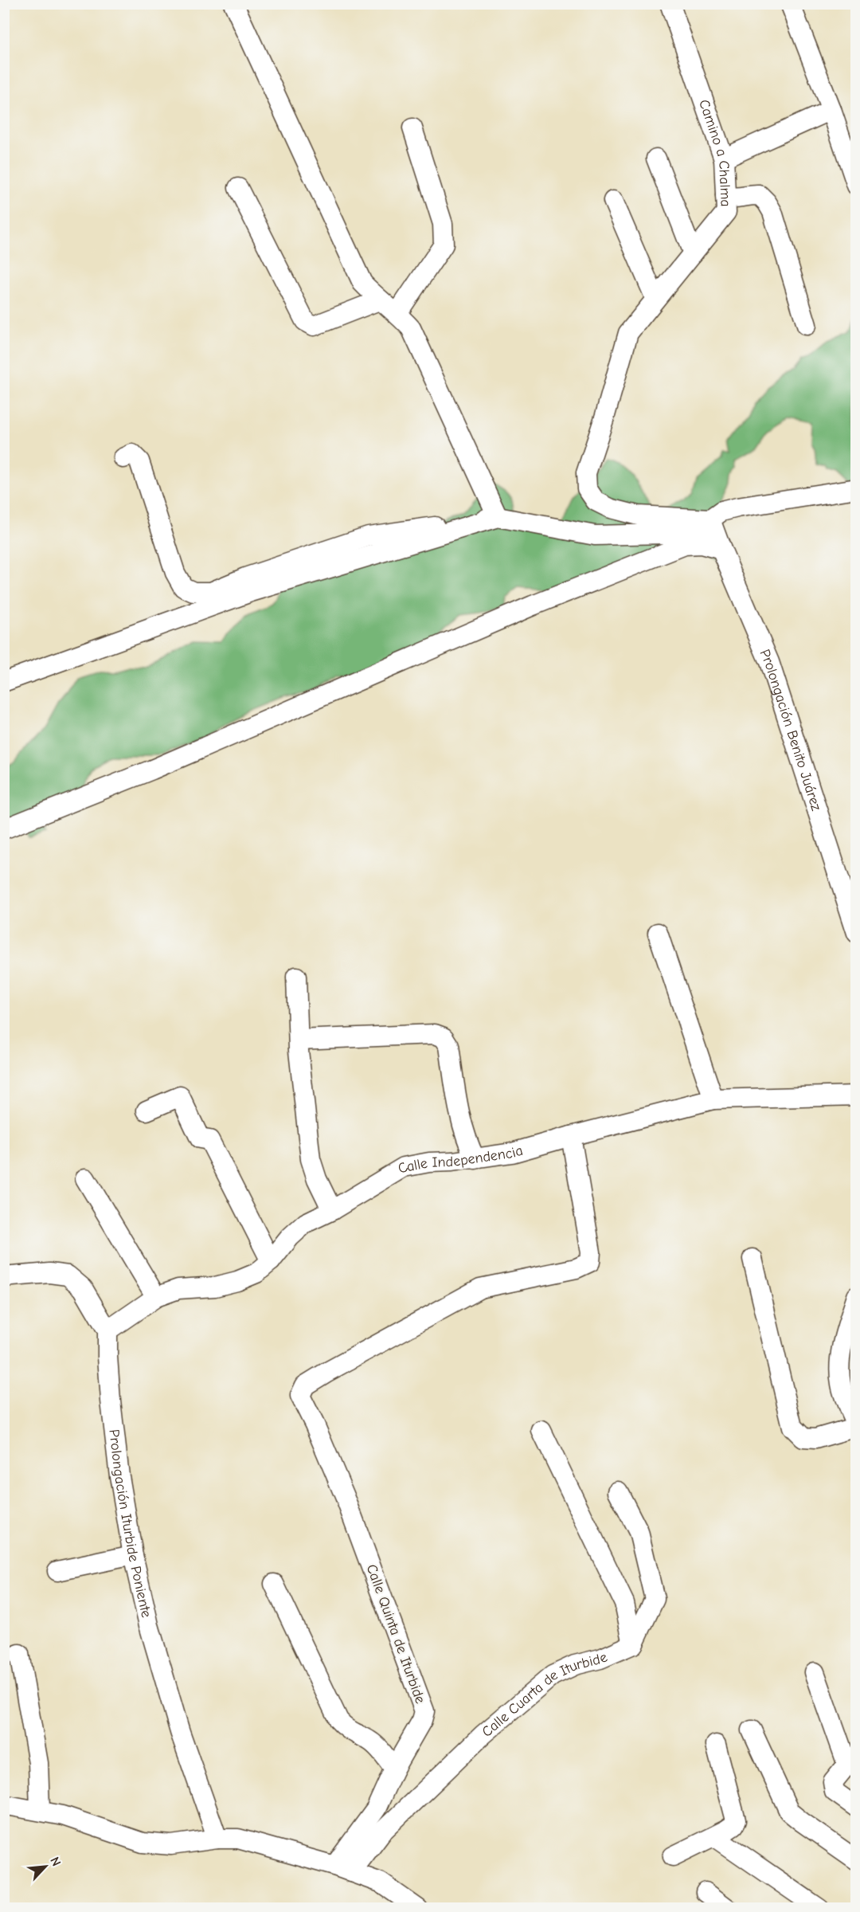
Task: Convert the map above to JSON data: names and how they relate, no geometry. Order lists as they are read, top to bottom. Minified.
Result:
{"streets":{"street":["Camino a Chalma","Prolongación Benito Juárez","Calle Independencia","Prolongación Iturbide Poniente","Calle Quinta de Iturbide","Calle Cuarta de Iturbide"]},"crossings":[["Camino a Chalma","Prolongación Benito Juárez"],["Calle Independencia","Prolongación Iturbide Poniente"],["Calle Independencia","Calle Quinta de Iturbide"],["Calle Quinta de Iturbide","Calle Cuarta de Iturbide"]],"north":"top right"}
